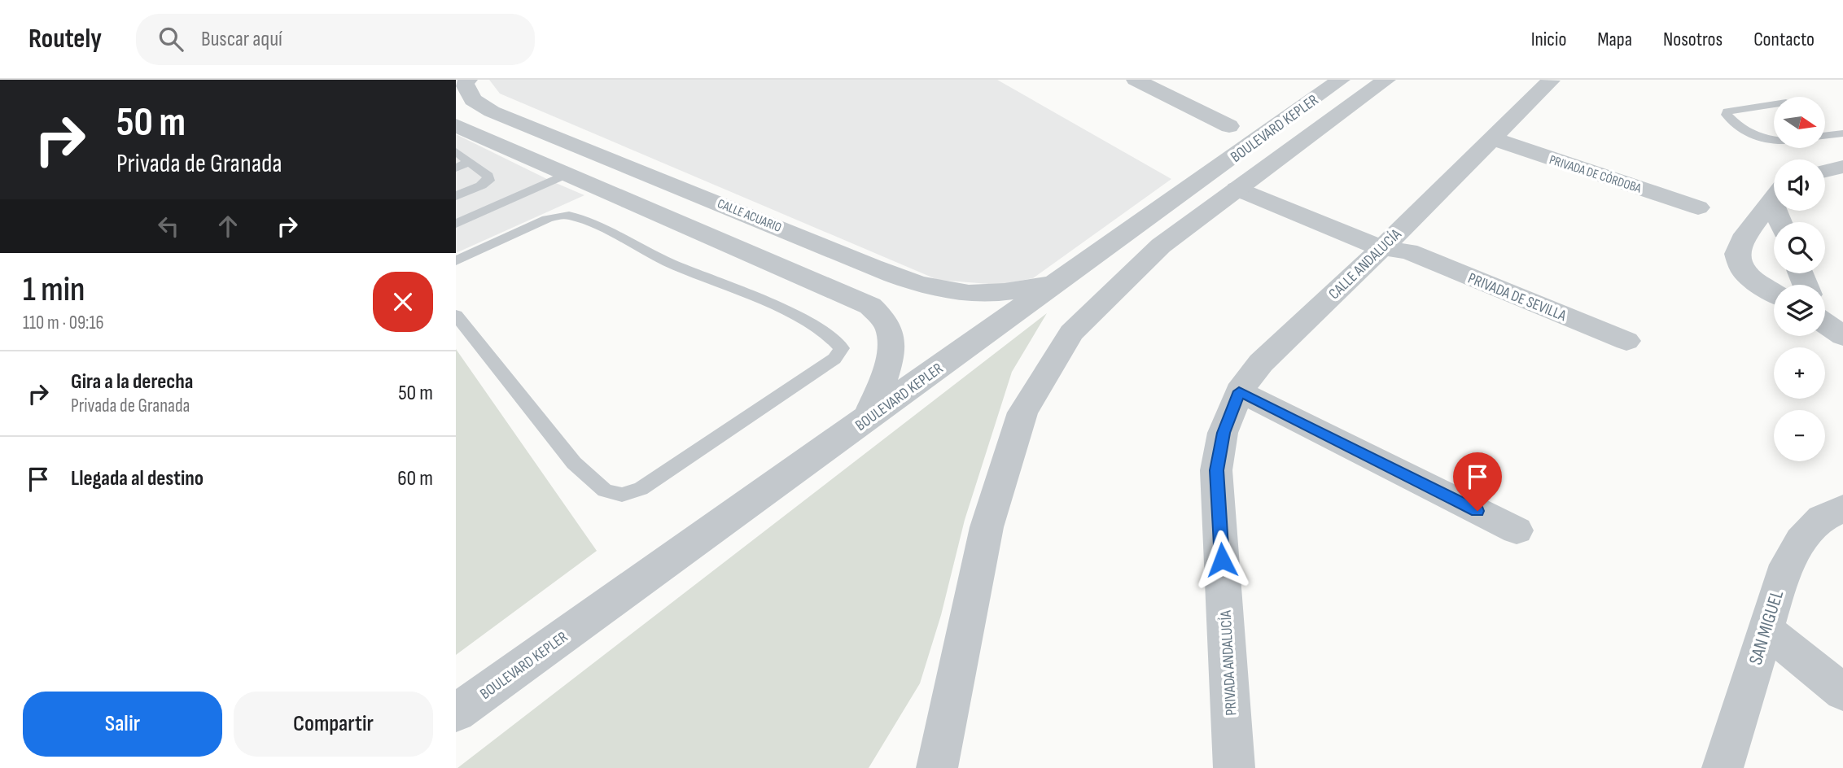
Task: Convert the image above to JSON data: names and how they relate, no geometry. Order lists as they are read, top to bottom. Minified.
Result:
{"streets":{"street":["BOULEVARD KEPLER","PRIVADA DE CÓRDOBA","CALLE ACUARIO","CALLE ANDALUCÍA","PRIVADA DE SEVILLA","SAN MIGUEL","PRIVADA ANDALUCÍA"]},"crossings":[["BOULEVARD KEPLER","CALLE ACUARIO"],["BOULEVARD KEPLER","PRIVADA DE SEVILLA"],["PRIVADA DE CÓRDOBA","CALLE ANDALUCÍA"],["CALLE ANDALUCÍA","PRIVADA DE SEVILLA"],["CALLE ANDALUCÍA","PRIVADA ANDALUCÍA"]],"north":"right","page":{"header":"Routely","search":"Buscar aquí","nav":["Inicio","Mapa","Nosotros","Contacto"],"turn":["50 m","Privada de Granada"],"map_buttons":["+","−"],"heading":["1 min","110 m · 09:16"],"list":[{"name":"Gira a la derecha","note":"Privada de Granada","value":"50 m"},{"name":"Llegada al destino","value":"60 m"}],"buttons":["Salir","Compartir"]}}
